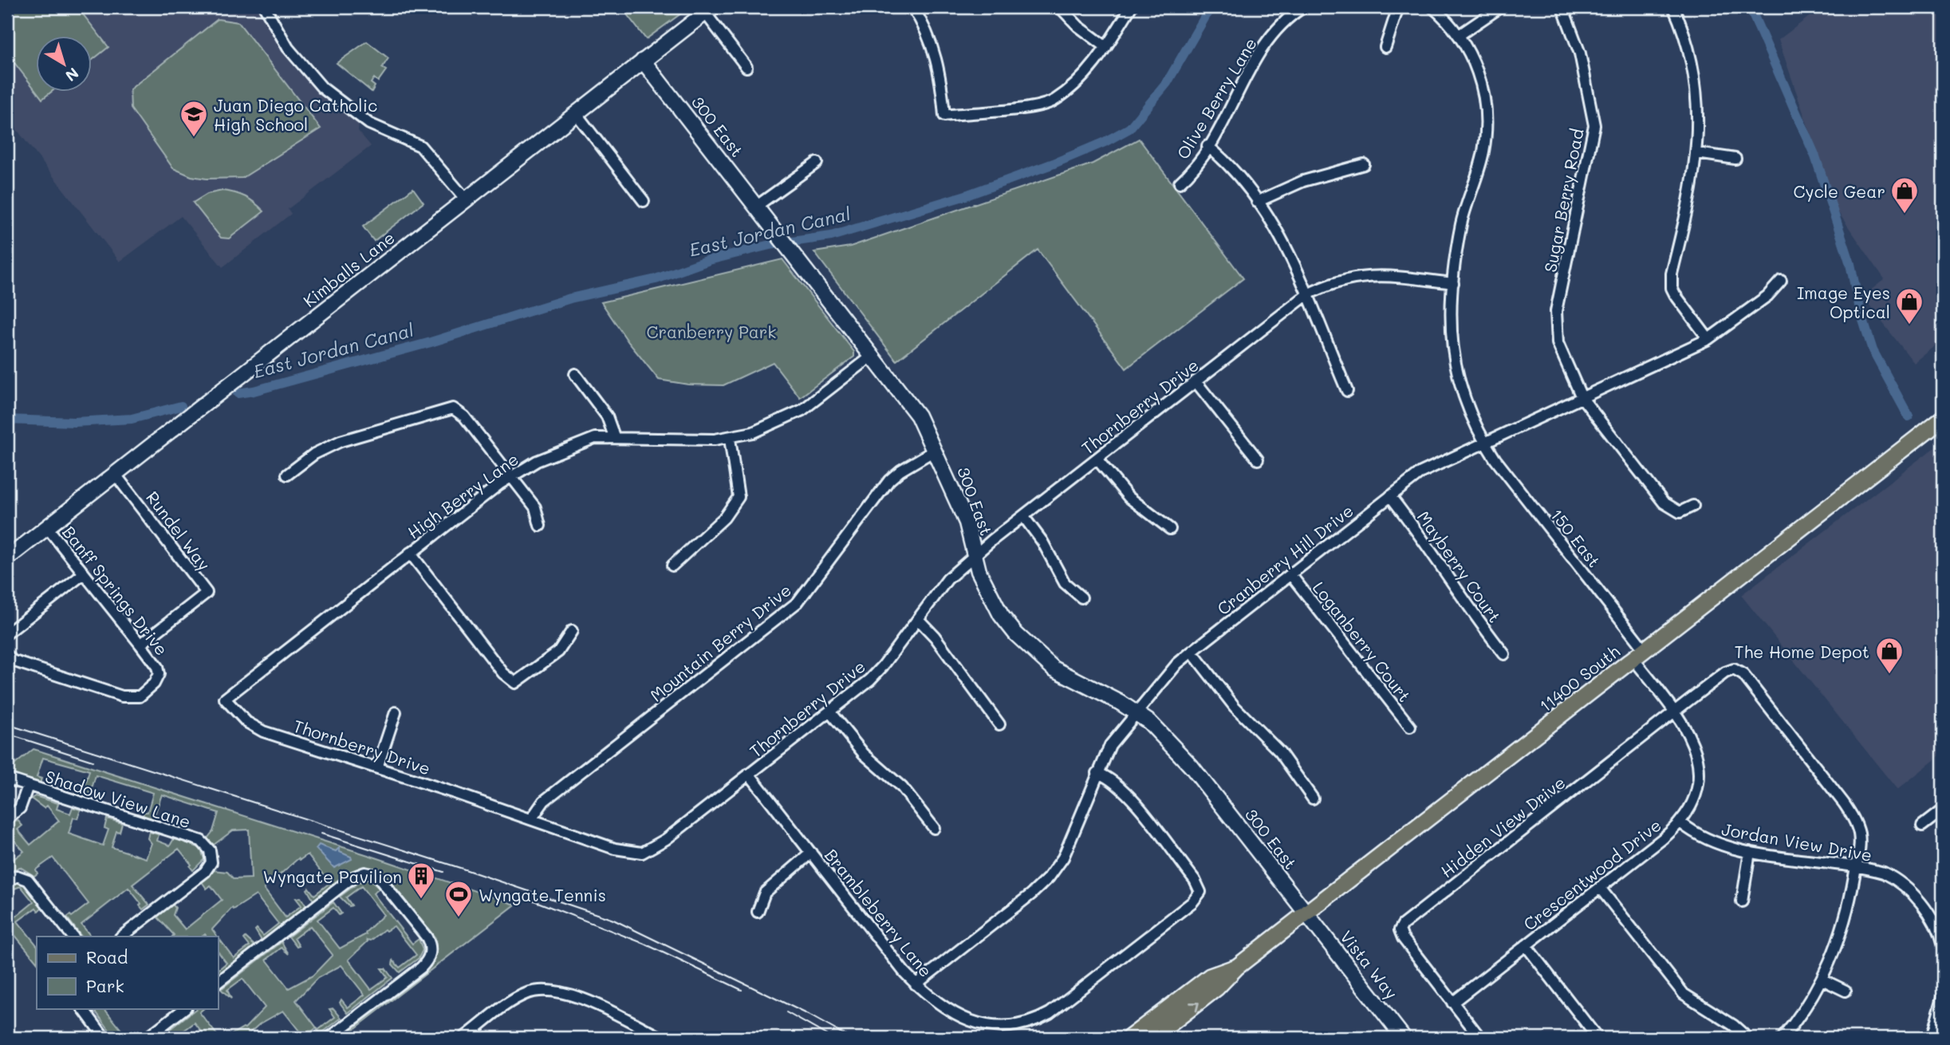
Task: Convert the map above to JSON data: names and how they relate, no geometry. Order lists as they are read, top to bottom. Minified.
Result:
{"streets":{"main road":["11400 South"],"street":["Olive Berry Lane","300 East","Sugar Berry Road","Kimballs Lane","Thornberry Drive","High Berry Lane","Rundel Way","150 East","Cranberry Hill Drive","Mayberry Court","Banff Springs Drive","Loganberry Court","Mountain Berry Drive","Shadow View Lane","Hidden View Drive","Jordan View Drive","Crescentwood Drive","Brambleberry Lane","Vista Way"]},"crossings":[["300 East","Kimballs Lane"],["300 East","Thornberry Drive"],["300 East","High Berry Lane"],["300 East","Cranberry Hill Drive"],["300 East","Mountain Berry Drive"],["300 East","11400 South"],["300 East","Vista Way"],["Sugar Berry Road","Cranberry Hill Drive"],["Kimballs Lane","Rundel Way"],["Kimballs Lane","Banff Springs Drive"],["Thornberry Drive","High Berry Lane"],["Thornberry Drive","Mountain Berry Drive"],["Thornberry Drive","Brambleberry Lane"],["Rundel Way","Banff Springs Drive"],["150 East","Cranberry Hill Drive"],["150 East","11400 South"],["150 East","Crescentwood Drive"],["Cranberry Hill Drive","Mayberry Court"],["Cranberry Hill Drive","Loganberry Court"],["Cranberry Hill Drive","Brambleberry Lane"],["11400 South","Crescentwood Drive"],["11400 South","Vista Way"],["Hidden View Drive","Jordan View Drive"],["Hidden View Drive","Crescentwood Drive"],["Jordan View Drive","Crescentwood Drive"]],"water":["East Jordan Canal"],"parks":["Cranberry Park"],"places":{"school or university":["Juan Diego Catholic High School"],"shop":["Cycle Gear","Image Eyes Optical","The Home Depot"],"building":["Wyngate Pavilion"],"sports":["Wyngate Tennis"]},"legend":["Road","Park"],"north":"bottom right"}
